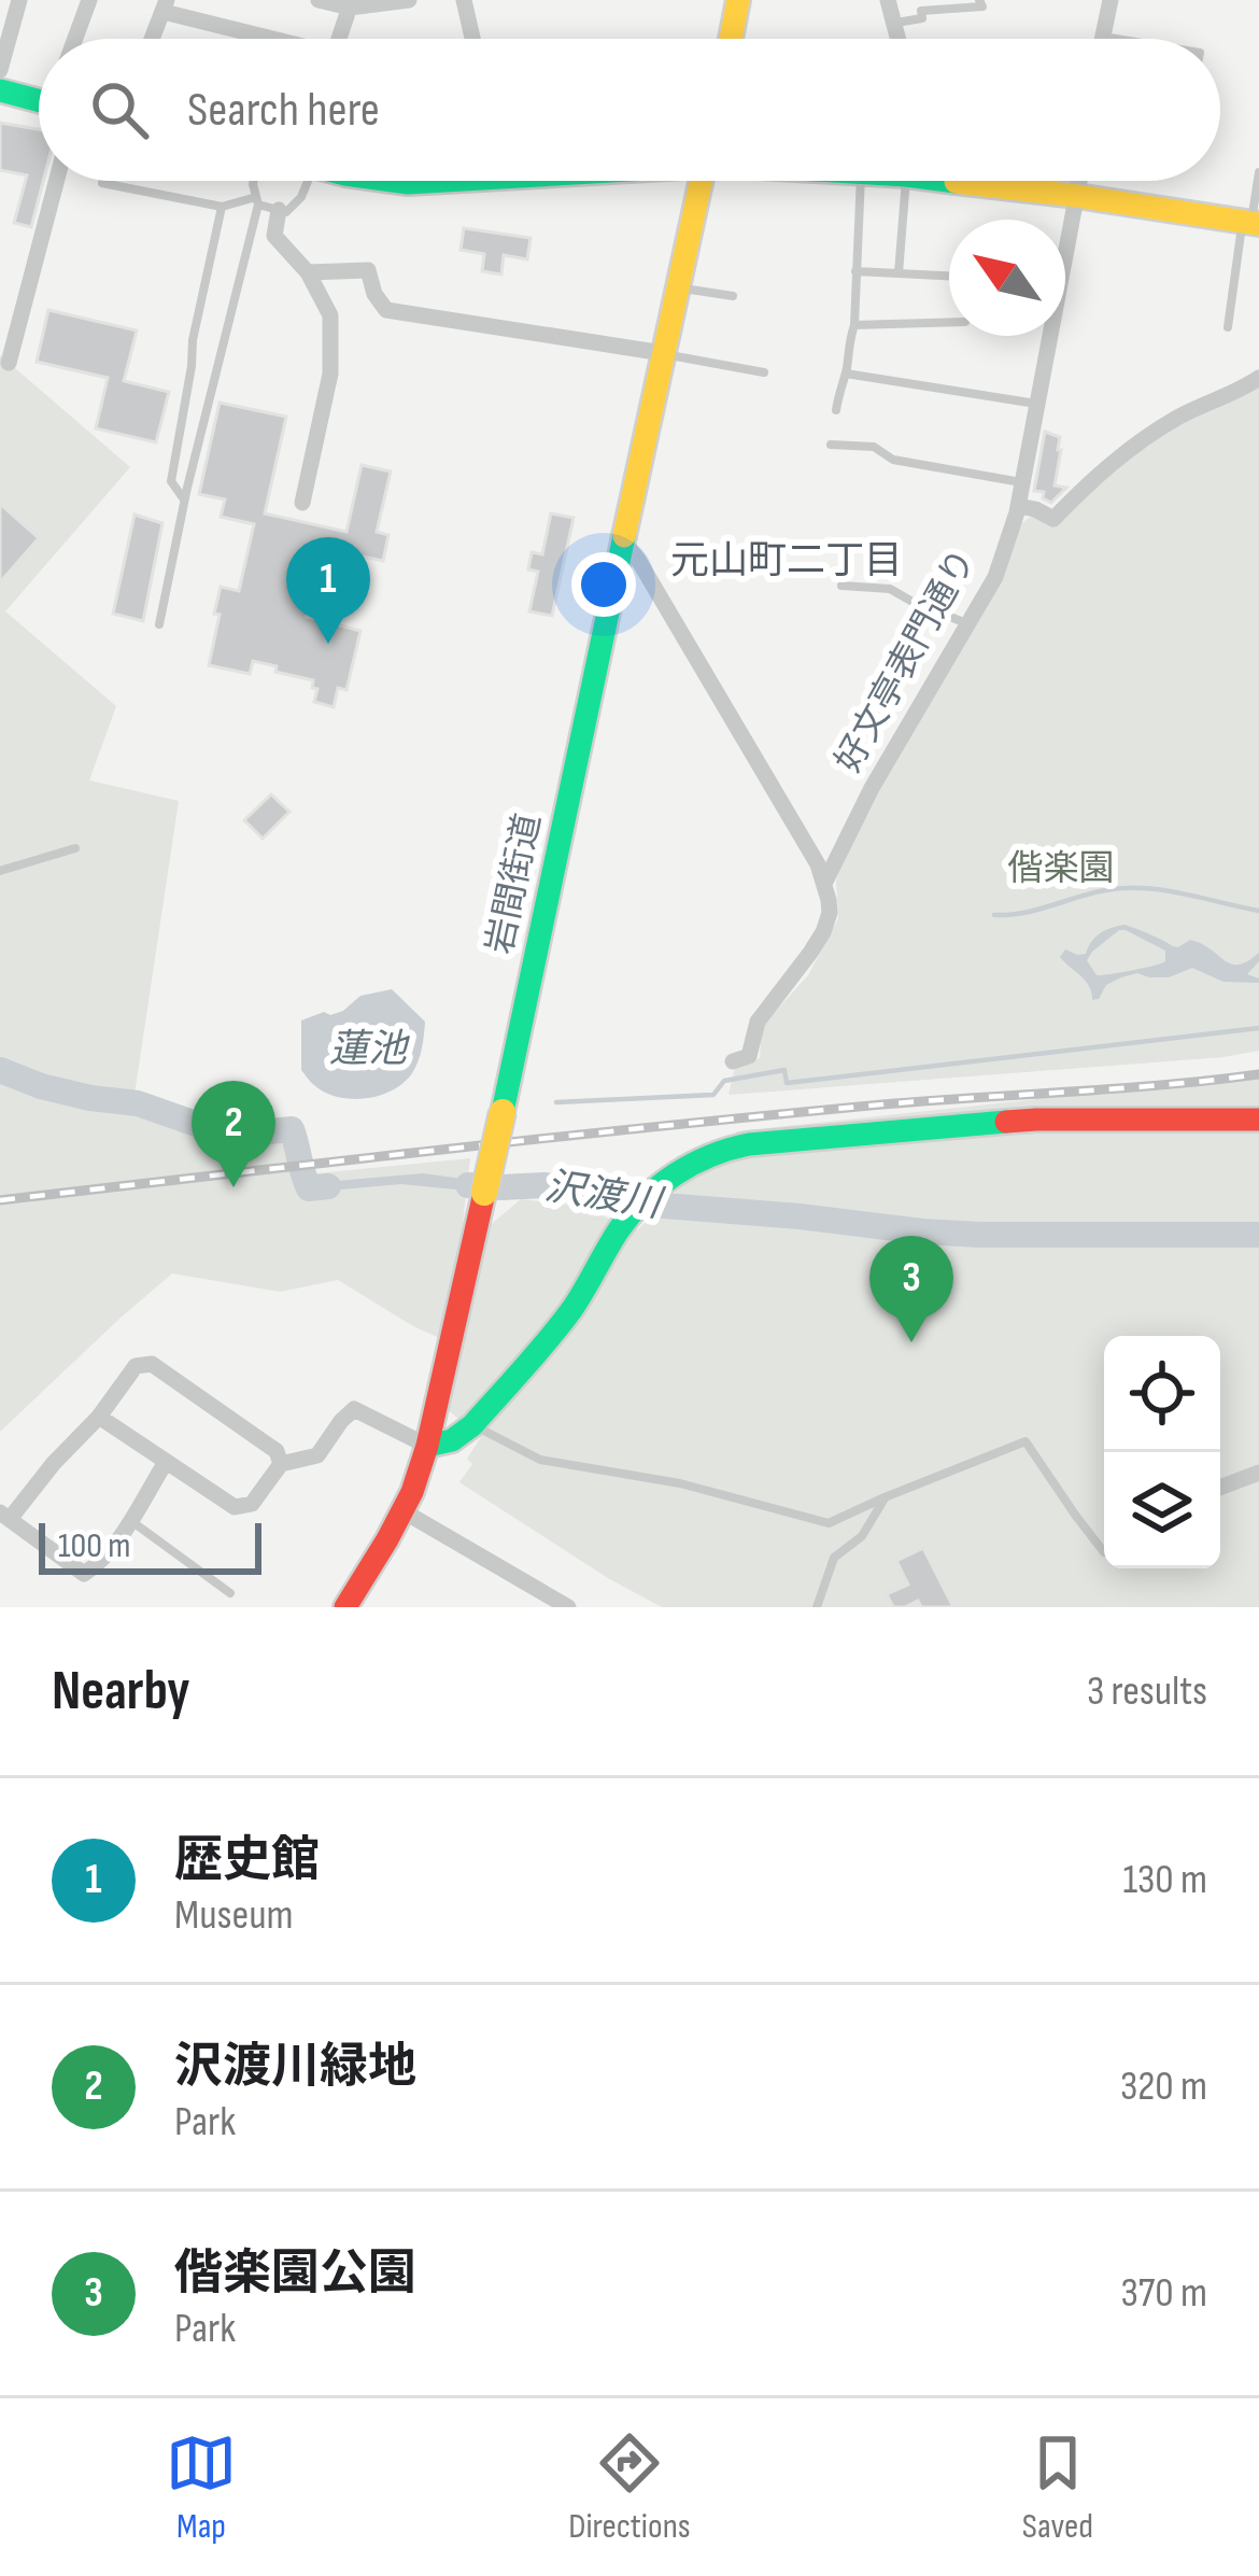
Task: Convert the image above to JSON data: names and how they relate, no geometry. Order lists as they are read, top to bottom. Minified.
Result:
{"streets":{"main road":["岩間街道"],"street":["好文亭表門通り"]},"districts":["元山町二丁目"],"water":["蓮池","沢渡川"],"parks":["偕楽園"],"scale_bar":"100 m","north":"top left","page":{"search":"Search here","pins":["1","2","3"],"scale":"100 m","heading":["Nearby","3 results"],"list":[{"mark":"1","name":"歴史館","note":"Museum","value":"130 m"},{"mark":"2","name":"沢渡川緑地","note":"Park","value":"320 m"},{"mark":"3","name":"偕楽園公園","note":"Park","value":"370 m"}],"nav":["Map","Directions","Saved"]}}
